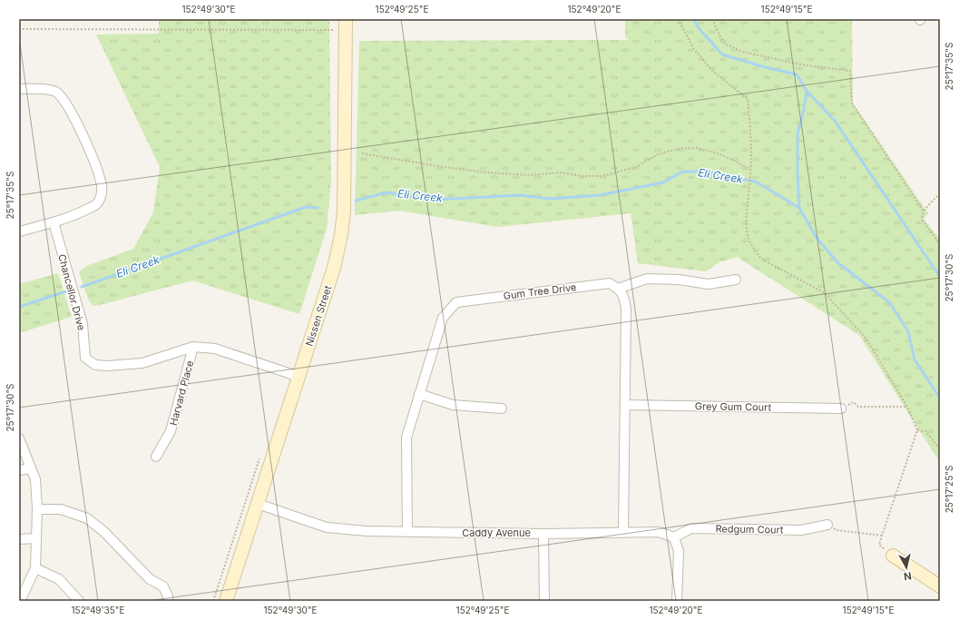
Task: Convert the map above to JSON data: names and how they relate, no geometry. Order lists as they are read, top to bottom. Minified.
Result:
{"streets":{"street":["Gum Tree Drive","Chancellor Drive","Nissen Street","Harvard Place","Grey Gum Court","Redgum Court","Caddy Avenue"]},"crossings":[["Gum Tree Drive","Caddy Avenue"],["Chancellor Drive","Nissen Street"],["Chancellor Drive","Harvard Place"],["Nissen Street","Caddy Avenue"],["Redgum Court","Caddy Avenue"]],"water":["Eli Creek"],"north":"bottom","coordinates":["152°49'30\"E","152°49'25\"E","152°49'20\"E","152°49'15\"E","25°17'35\"S","25°17'30\"S","25°17'25\"S","152°49'35\"E"]}
